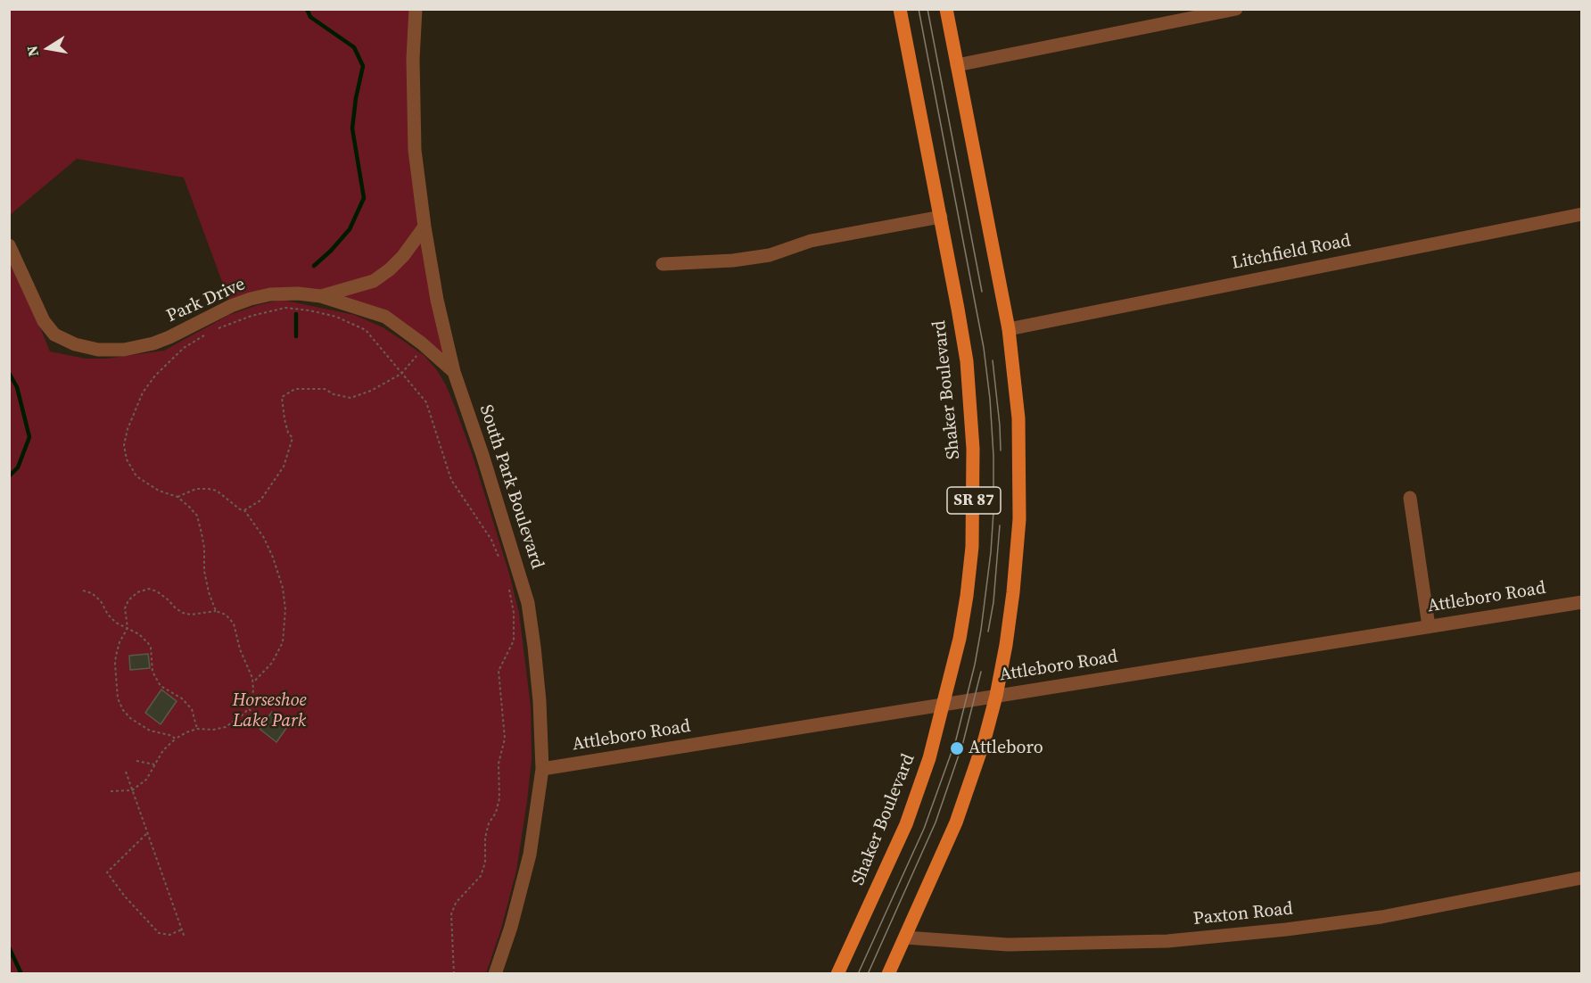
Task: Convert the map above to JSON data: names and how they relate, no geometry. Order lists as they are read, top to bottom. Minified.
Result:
{"streets":{"main road":["Shaker Boulevard","SR 87"],"street":["Litchfield Road","Park Drive","South Park Boulevard","Attleboro Road","Paxton Road"]},"crossings":[["Litchfield Road","SR 87"],["Park Drive","South Park Boulevard"],["Shaker Boulevard","Attleboro Road"],["South Park Boulevard","Attleboro Road"],["SR 87","Attleboro Road"],["SR 87","Paxton Road"]],"parks":["Horseshoe Lake Park"],"places":["Attleboro"],"north":"left"}
